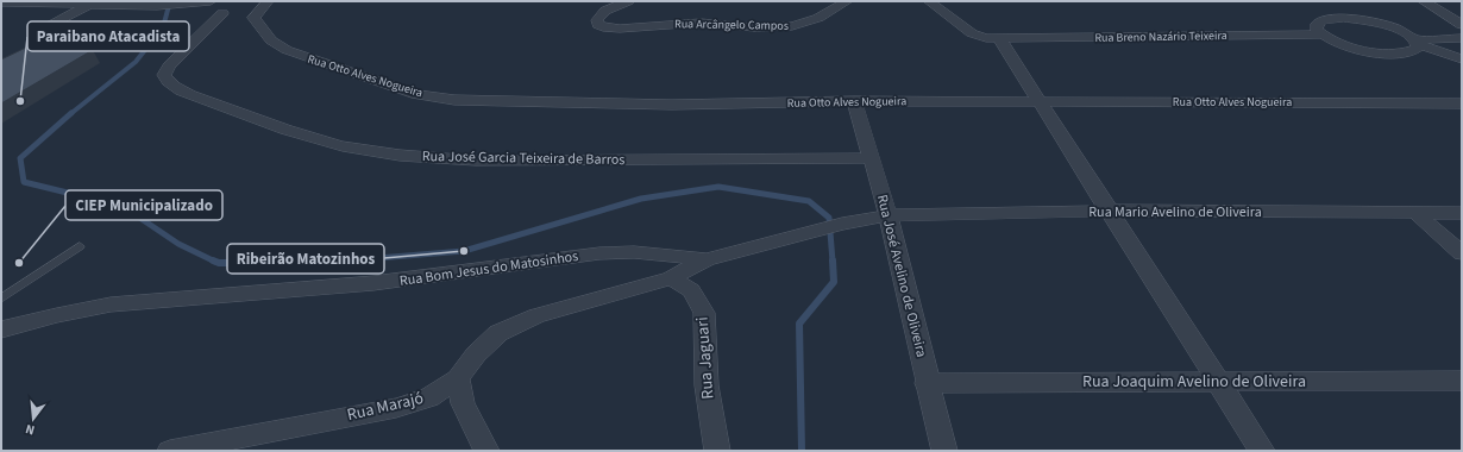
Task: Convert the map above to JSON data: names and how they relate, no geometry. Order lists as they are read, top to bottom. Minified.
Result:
{"streets":{"street":["Rua Arcângelo Campos","Rua Breno Nazário Teixeira","Rua Otto Alves Nogueira","Rua José Garcia Teixeira de Barros","Rua Mario Avelino de Oliveira","Rua Bom Jesus do Matosinhos","Rua José Avelino de Oliveira","Rua Jaguari","Rua Joaquim Avelino de Oliveira","Rua Marajó"]},"crossings":[["Rua Otto Alves Nogueira","Rua José Avelino de Oliveira"],["Rua José Garcia Teixeira de Barros","Rua José Avelino de Oliveira"],["Rua Mario Avelino de Oliveira","Rua Bom Jesus do Matosinhos"],["Rua Mario Avelino de Oliveira","Rua José Avelino de Oliveira"],["Rua Bom Jesus do Matosinhos","Rua José Avelino de Oliveira"],["Rua Bom Jesus do Matosinhos","Rua Marajó"],["Rua José Avelino de Oliveira","Rua Joaquim Avelino de Oliveira"],["Rua Jaguari","Rua Marajó"]],"places":["Paraibano Atacadista","Ribeirão Matozinhos","CIEP Municipalizado"],"north":"bottom"}
